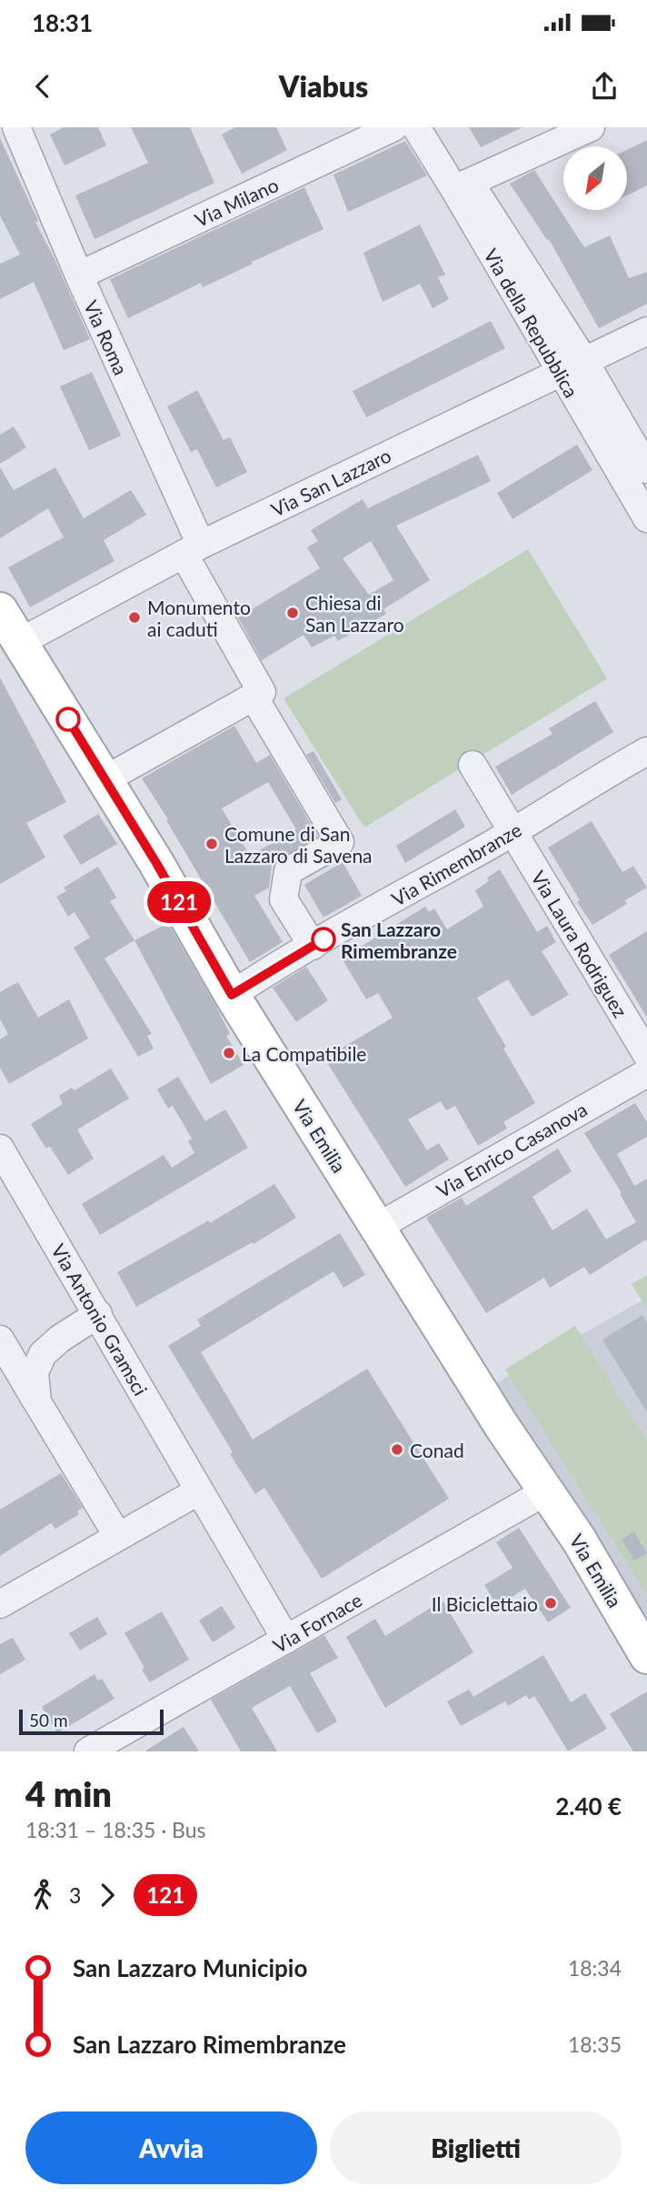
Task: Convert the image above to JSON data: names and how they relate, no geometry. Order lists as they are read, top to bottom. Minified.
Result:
{"streets":{"main road":["Via Emilia"],"street":["Via Milano","Via della Repubblica","Via Roma","Via San Lazzaro","Via Rimembranze","Via Laura Rodriguez","Via Enrico Casanova","Via Antonio Gramsci","Via Fornace"]},"crossings":[["Via Milano","Via Roma"],["Via della Repubblica","Via San Lazzaro"],["Via Roma","Via San Lazzaro"],["Via San Lazzaro","Via Emilia"],["Via Rimembranze","Via Laura Rodriguez"],["Via Rimembranze","Via Emilia"],["Via Emilia","Via Enrico Casanova"],["Via Emilia","Via Fornace"],["Via Antonio Gramsci","Via Fornace"]],"places":["Chiesa di San Lazzaro","Monumento ai caduti","Comune di San Lazzaro di Savena","San Lazzaro Rimembranze","La Compatibile","Conad","Il Biciclettaio"],"lines":["bus line 121"],"scale_bar":"50 m","north":"bottom left","page":{"status":"18:31","header":"Viabus","on_map":"121","scale":"50 m","heading":["4 min","18:31 – 18:35 · Bus","2.40 €"],"legs":["3","121"],"list":[{"name":"San Lazzaro Municipio","value":"18:34"},{"name":"San Lazzaro Rimembranze","value":"18:35"}],"buttons":["Avvia","Biglietti"]}}
